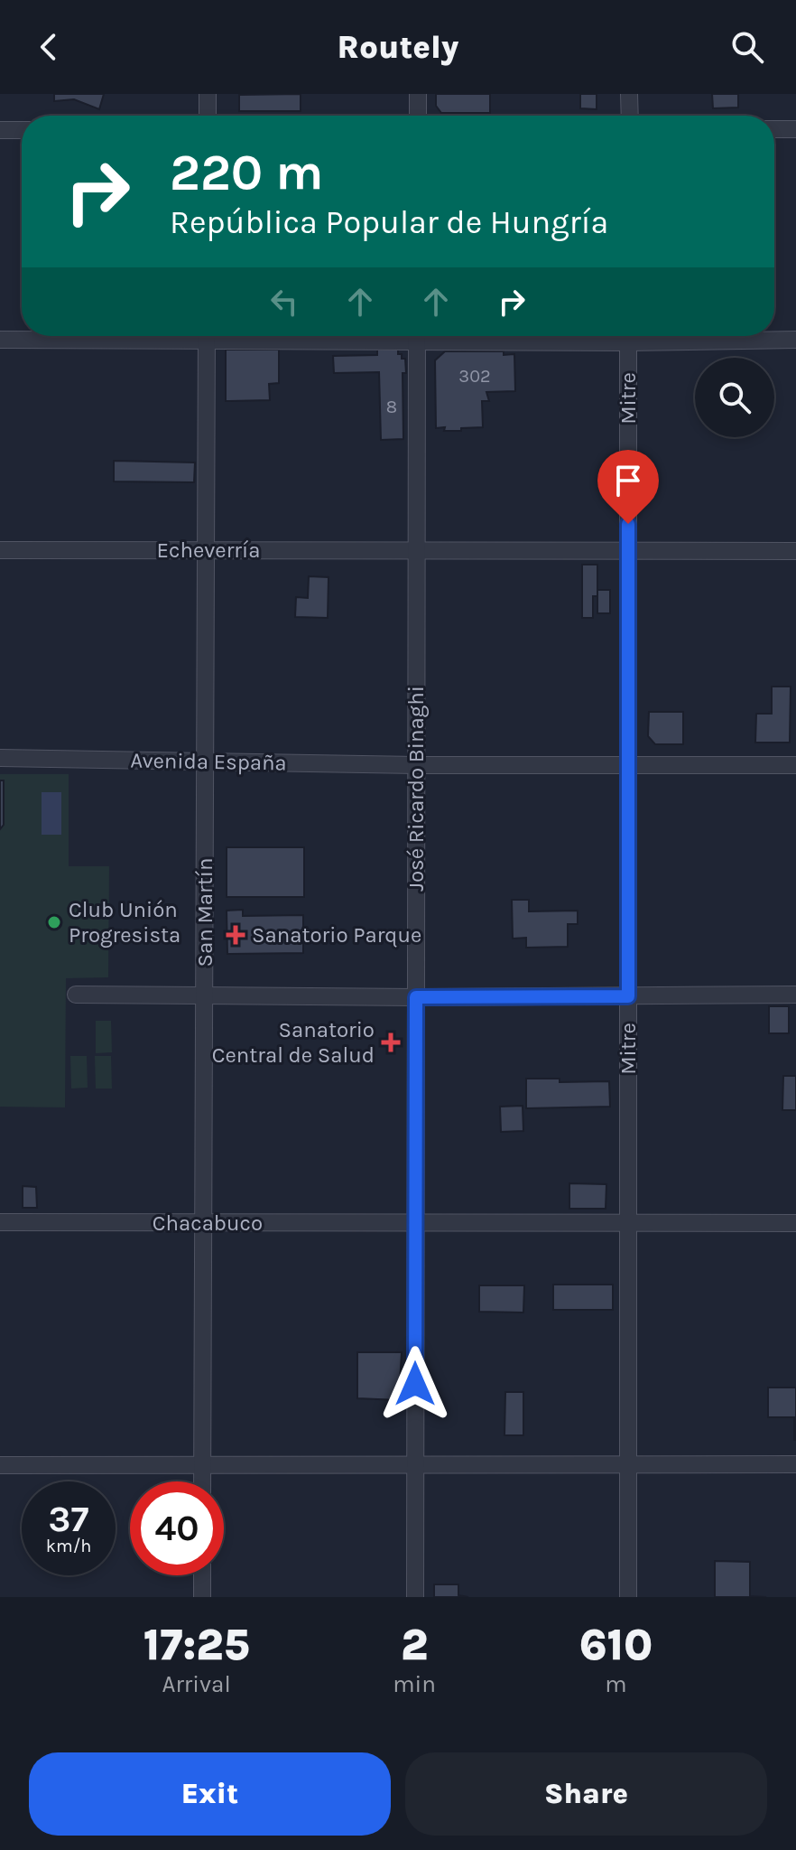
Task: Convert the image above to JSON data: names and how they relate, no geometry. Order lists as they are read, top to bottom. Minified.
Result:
{"streets":{"street":["Mitre","Echeverría","Avenida España","José Ricardo Binaghi","San Martín","Chacabuco"]},"crossings":[["Mitre","Echeverría"],["Mitre","Avenida España"],["Mitre","Chacabuco"],["Echeverría","José Ricardo Binaghi"],["Echeverría","San Martín"],["Avenida España","José Ricardo Binaghi"],["Avenida España","San Martín"],["José Ricardo Binaghi","Chacabuco"],["San Martín","Chacabuco"]],"places":{"other":["Club Unión Progresista"],"health":["Sanatorio Parque","Sanatorio Central de Salud"]},"house_numbers":["302","8"],"page":{"header":"Routely","turn":["220 m","República Popular de Hungría"],"speed":"37 km/h","limit":"40","eta":["17:25","Arrival","2","min","610","m"],"buttons":["Exit","Share"]}}
